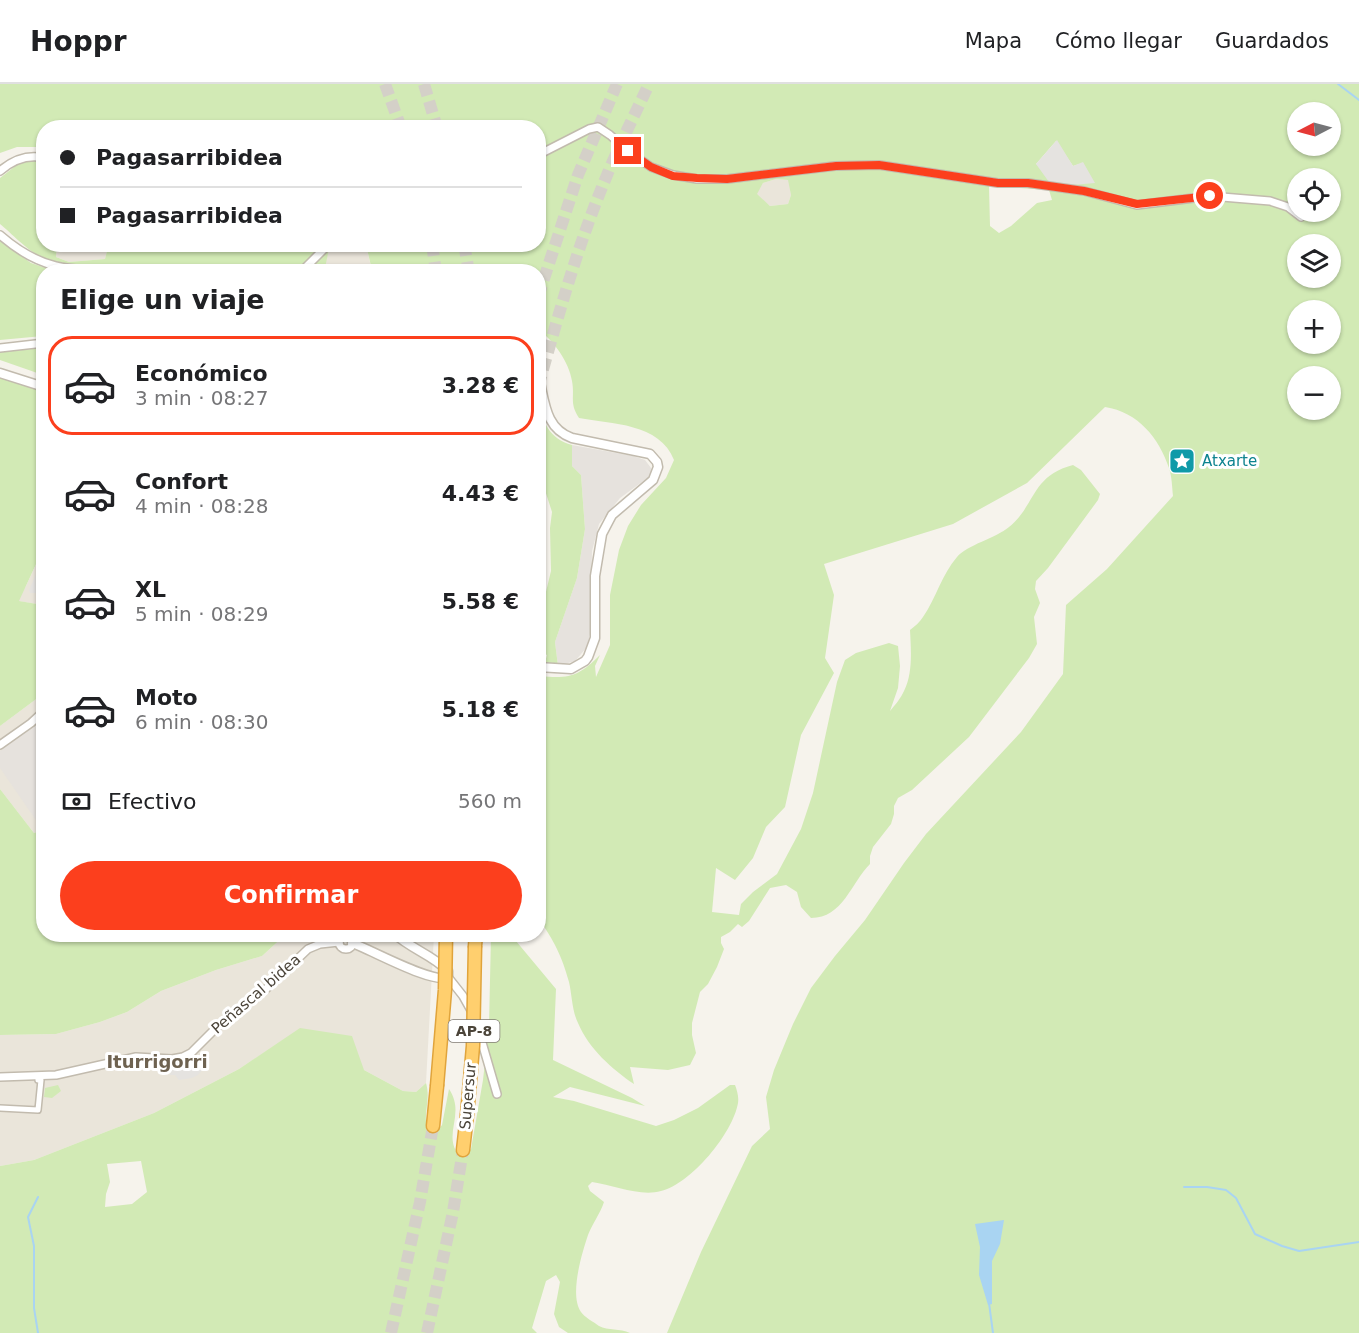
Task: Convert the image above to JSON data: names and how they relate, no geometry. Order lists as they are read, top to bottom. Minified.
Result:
{"streets":{"highway":["AP-8","Supersur"],"street":["Peñascal bidea"]},"districts":["Iturrigorri"],"places":{"place":["Atxarte"]},"north":"left","page":{"header":"Hoppr","nav":["Mapa","Cómo llegar","Guardados"],"map_buttons":["+","−"],"banner":["Pagasarribidea","Pagasarribidea"],"heading":"Elige un viaje","list":[{"name":"Económico","note":"3 min · 08:27","value":"3.28 €"},{"name":"Confort","note":"4 min · 08:28","value":"4.43 €"},{"name":"XL","note":"5 min · 08:29","value":"5.58 €"},{"name":"Moto","note":"6 min · 08:30","value":"5.18 €"}],"pay":["Efectivo","560 m"],"buttons":"Confirmar"}}
